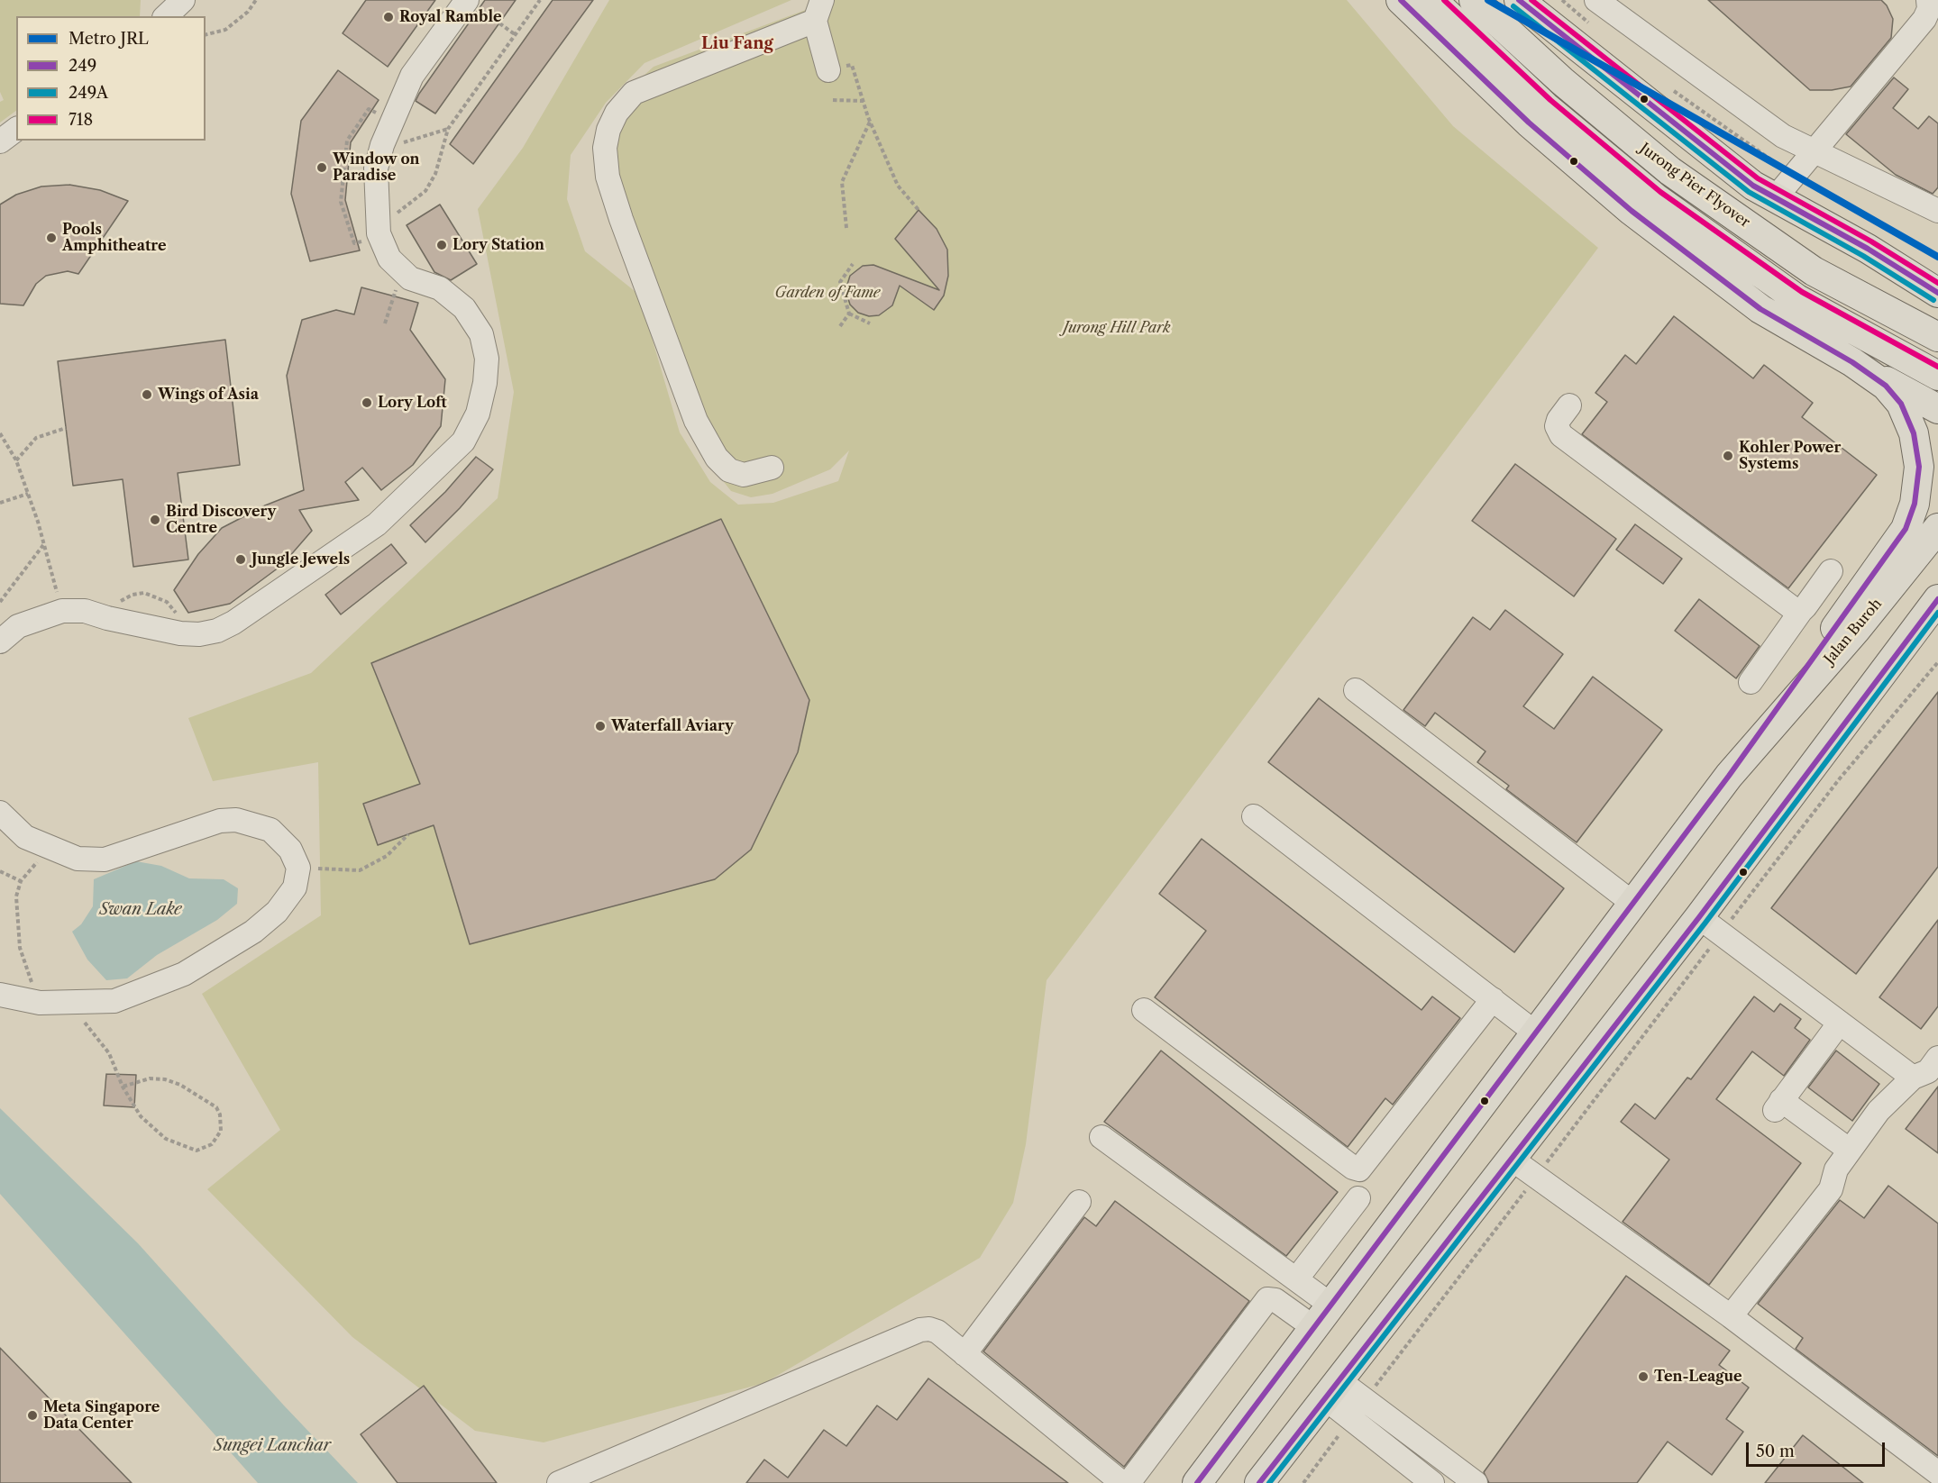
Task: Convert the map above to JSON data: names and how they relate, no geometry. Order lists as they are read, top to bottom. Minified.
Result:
{"streets":{"main road":["Jurong Pier Flyover","Jalan Buroh"]},"districts":["Liu Fang"],"water":["Swan Lake","Sungei Lanchar"],"parks":["Garden of Fame","Jurong Hill Park"],"places":["Royal Ramble","Window on Paradise","Pools Amphitheatre","Lory Station","Wings of Asia","Lory Loft","Kohler Power Systems","Bird Discovery Centre","Jungle Jewels","Waterfall Aviary","Ten-League","Meta Singapore Data Center"],"lines":["metro line JRL","transit line 249","transit line 718","transit line 249A"],"legend":["Metro JRL","249","249A","718"],"scale_bar":"50 m"}
